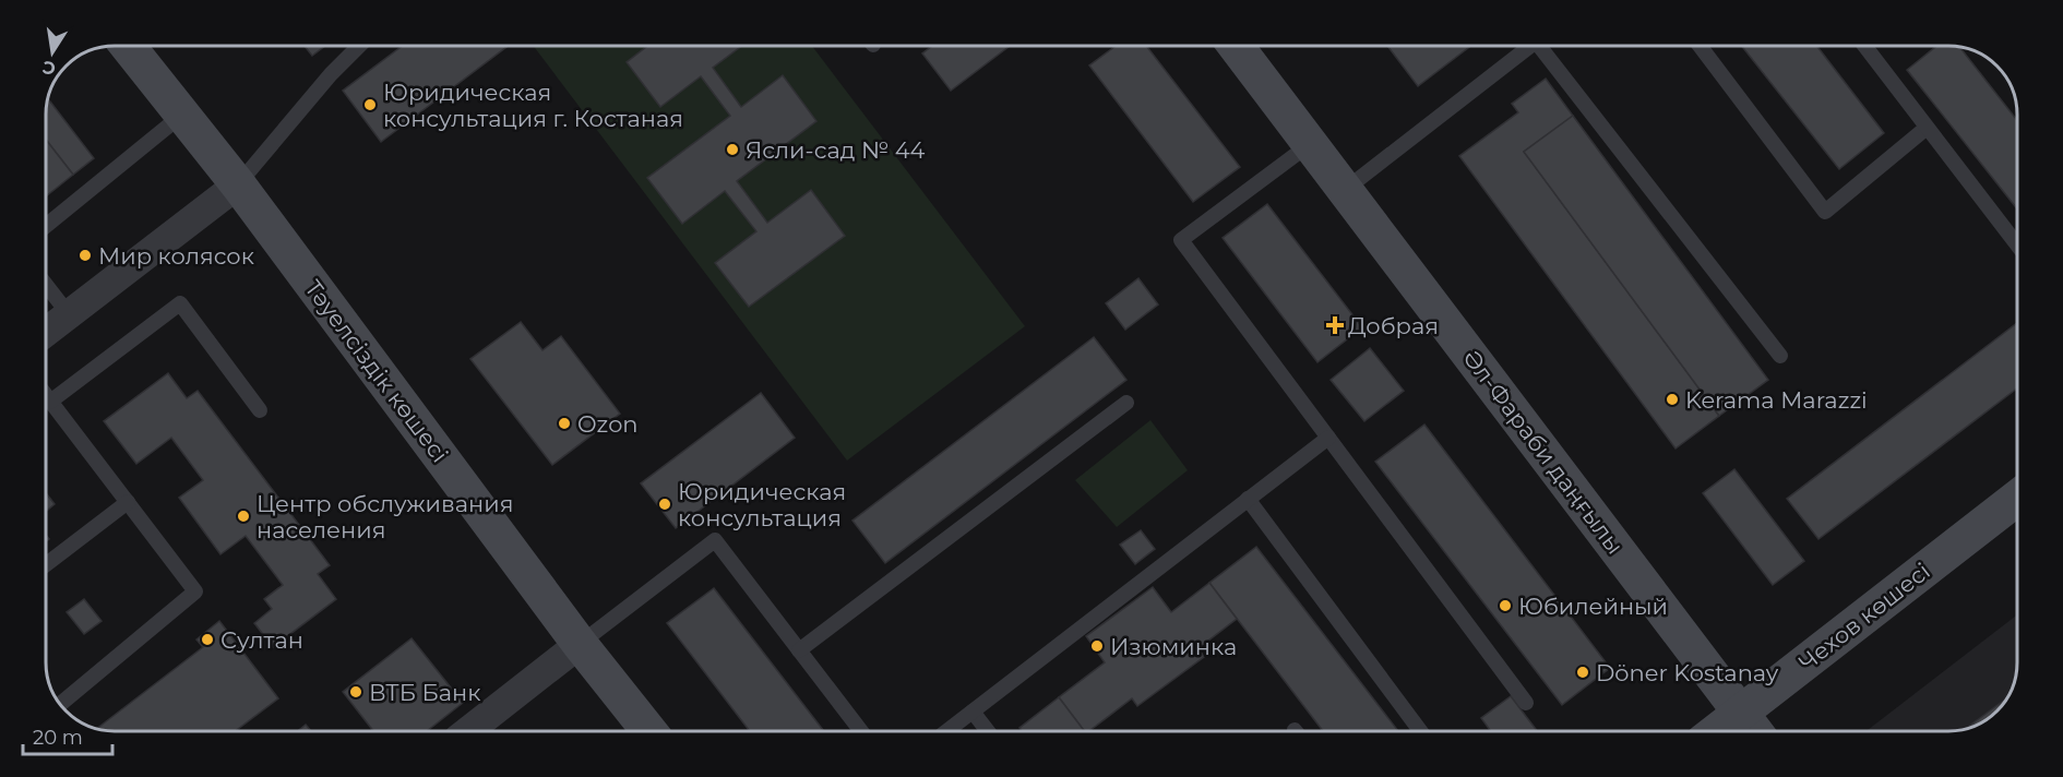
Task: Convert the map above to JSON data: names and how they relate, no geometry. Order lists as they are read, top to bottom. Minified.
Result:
{"streets":{"main road":["Тәуелсіздік көшесі","Әл-Фараби даңғылы","Чехов көшесі"]},"crossings":[["Әл-Фараби даңғылы","Чехов көшесі"]],"places":{"other":["Юридическая консультация г. Костаная","Ясли-сад № 44","Мир колясок","Kerama Marazzi","Ozon","Юридическая консультация","Центр обслуживания населения","Юбилейный","Султан","Изюминка","Döner Kostanay","ВТБ Банк"],"health":["Добрая"]},"scale_bar":"20 m","north":"bottom"}
